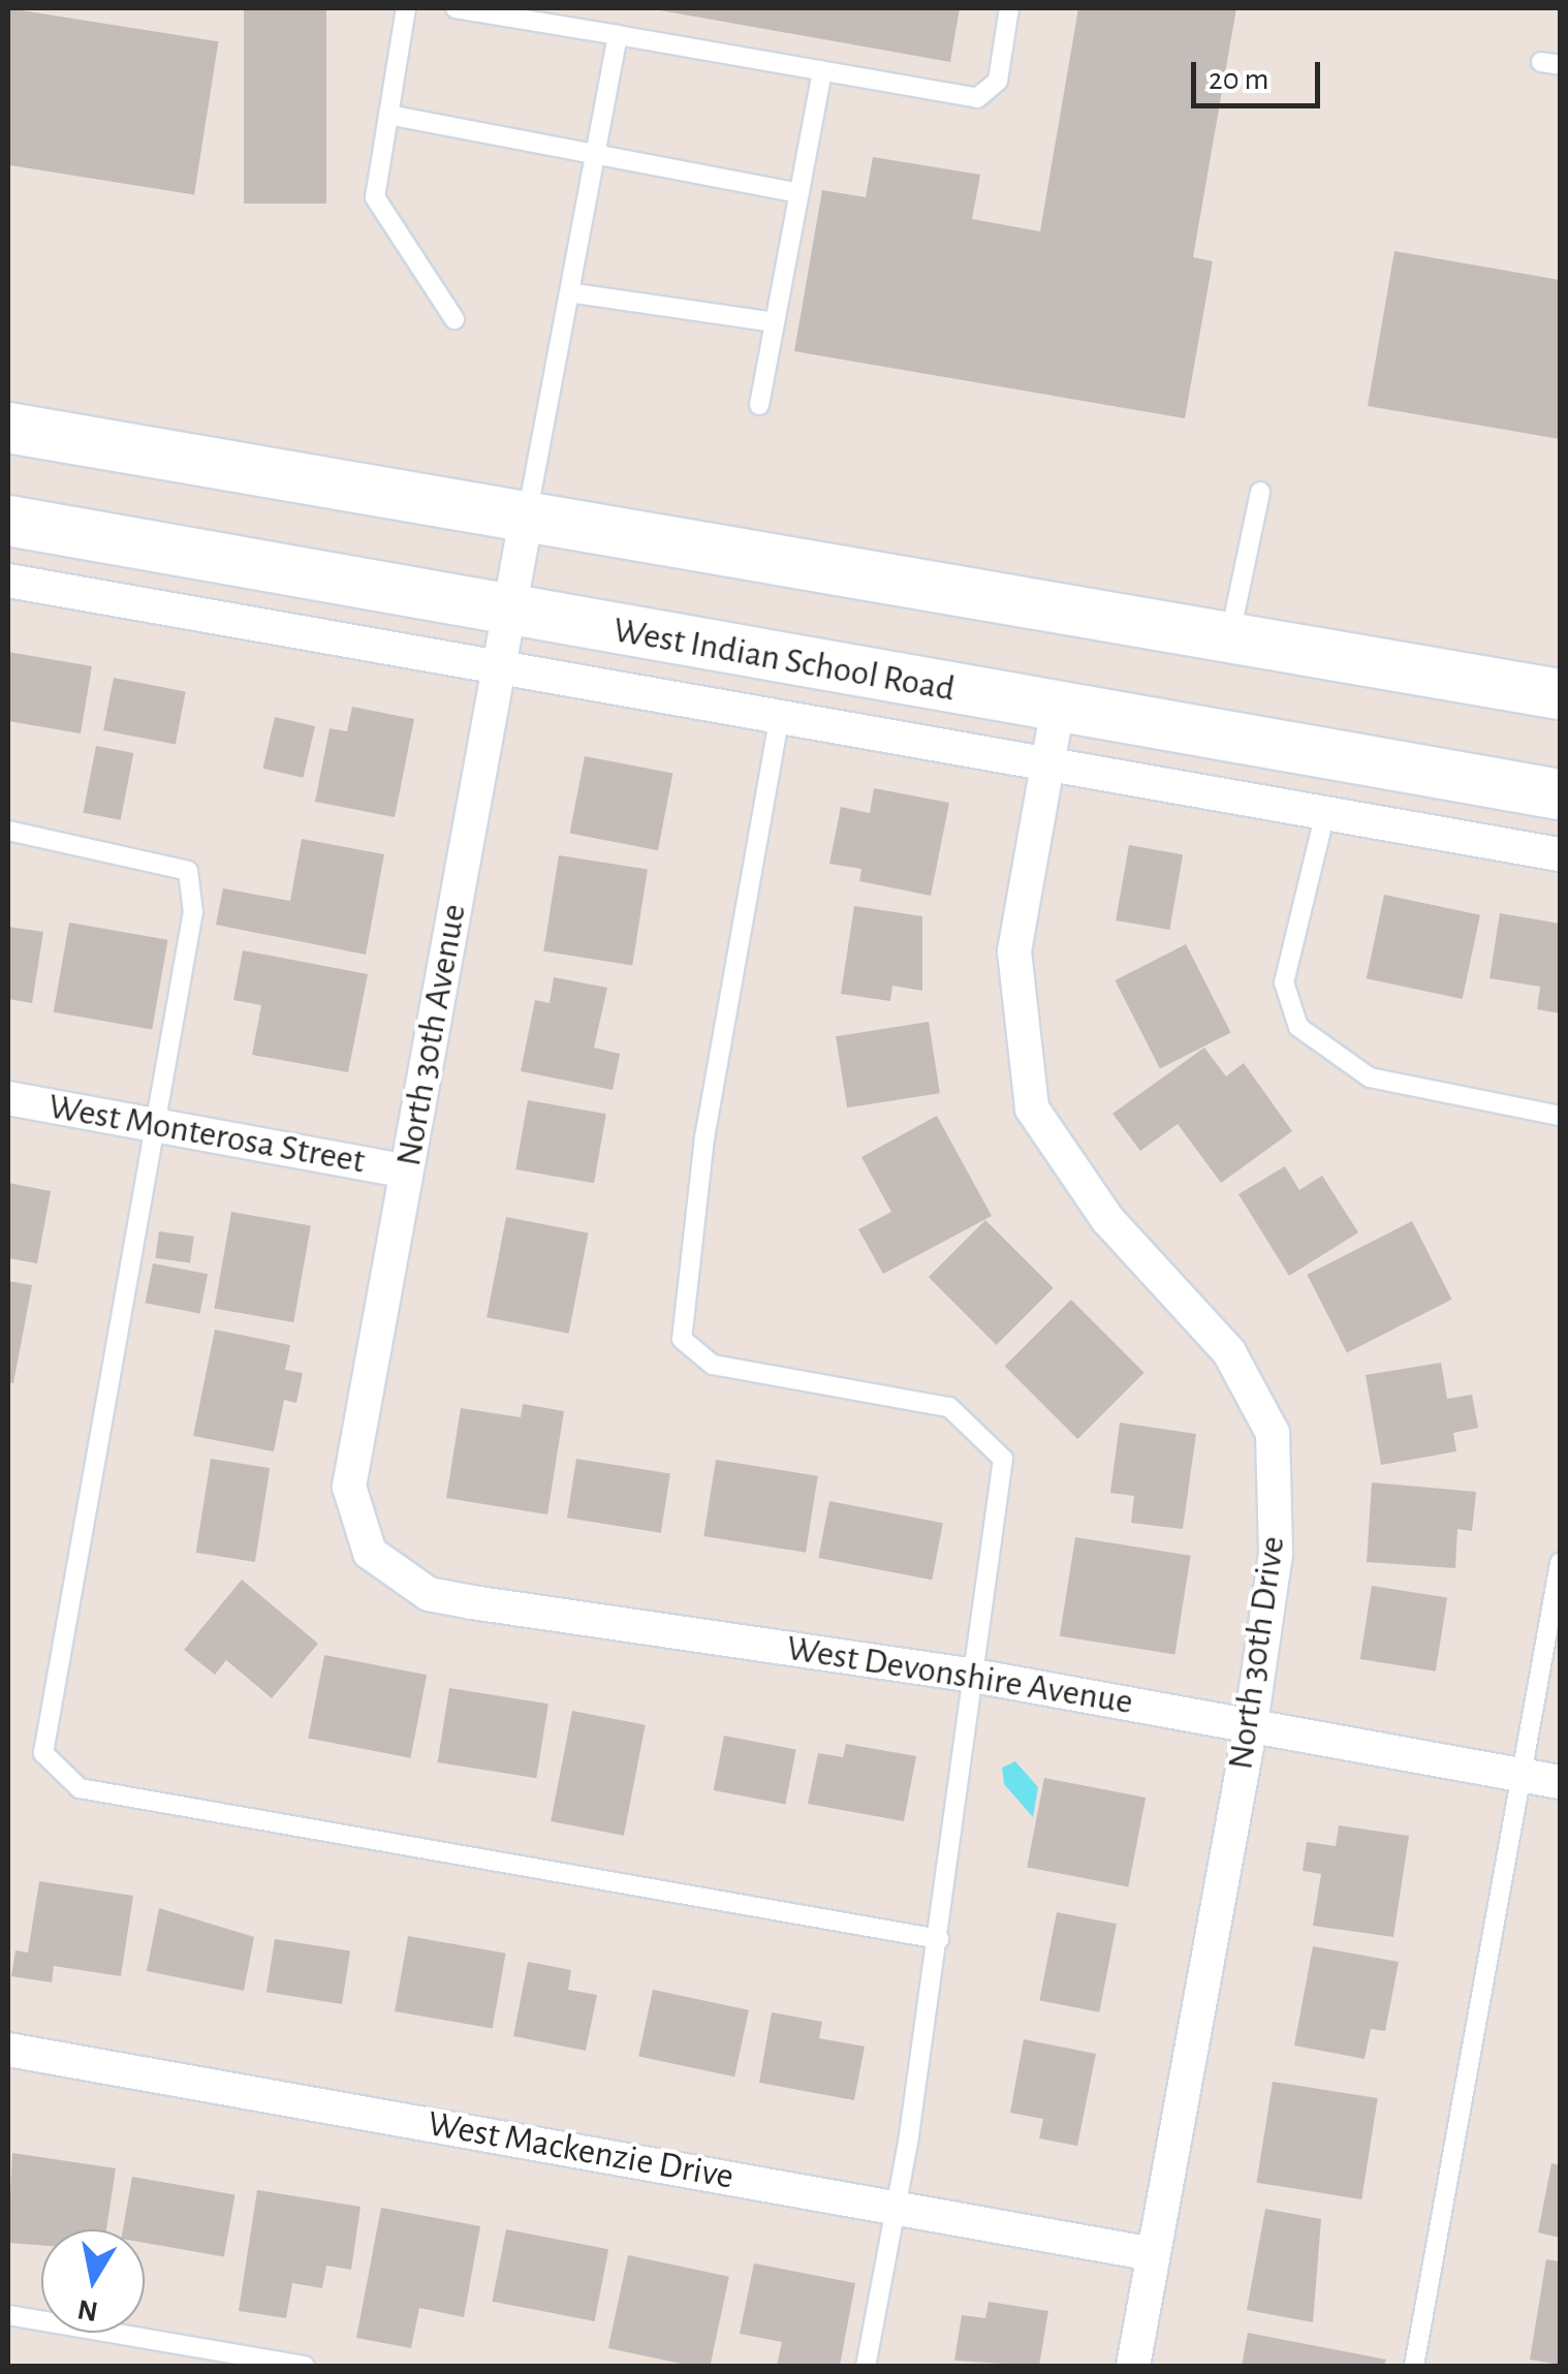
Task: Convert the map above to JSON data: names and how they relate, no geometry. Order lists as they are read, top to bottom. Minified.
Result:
{"streets":{"main road":["West Indian School Road"],"street":["North 30th Avenue","West Monterosa Street","North 30th Drive","West Devonshire Avenue","West Mackenzie Drive"]},"crossings":[["West Indian School Road","North 30th Avenue"],["West Indian School Road","North 30th Drive"],["North 30th Avenue","West Monterosa Street"],["North 30th Avenue","West Devonshire Avenue"],["North 30th Drive","West Devonshire Avenue"],["North 30th Drive","West Mackenzie Drive"]],"scale_bar":"20 m","north":"bottom"}
